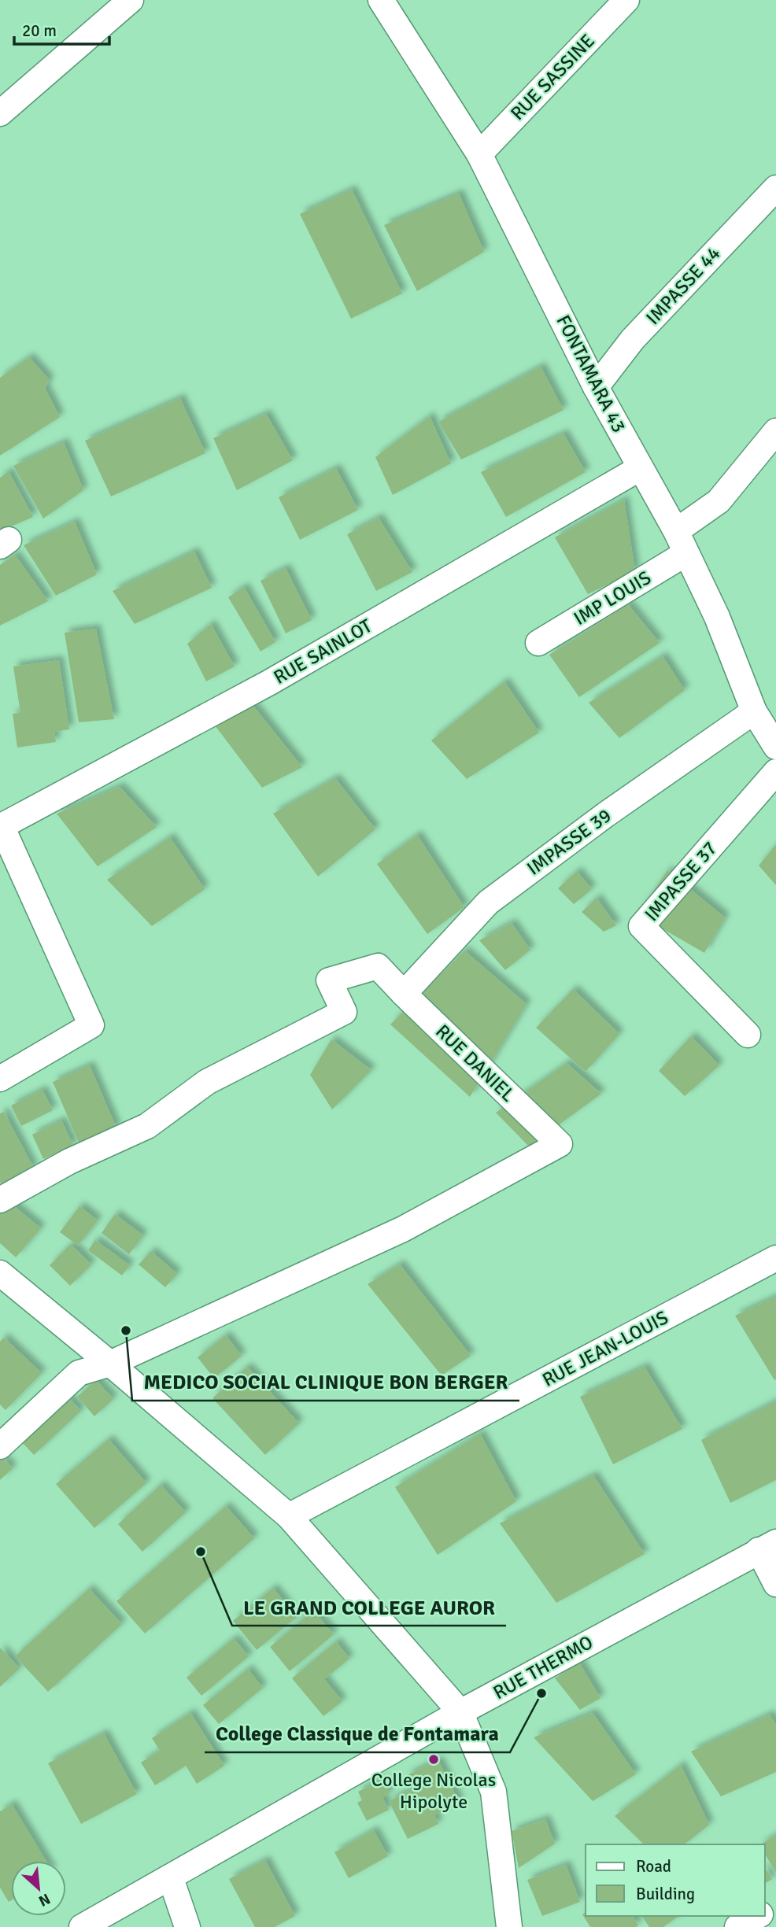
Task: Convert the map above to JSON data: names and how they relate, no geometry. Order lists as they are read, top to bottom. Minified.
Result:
{"streets":{"street":["RUE SASSINE","IMPASSE 44","FONTAMARA 43","IMP LOUIS","RUE SAINLOT","IMPASSE 39","IMPASSE 37","RUE DANIEL","RUE JEAN-LOUIS","RUE THERMO"]},"crossings":[["RUE SASSINE","FONTAMARA 43"],["IMPASSE 44","FONTAMARA 43"],["FONTAMARA 43","IMP LOUIS"],["FONTAMARA 43","RUE SAINLOT"],["FONTAMARA 43","IMPASSE 39"],["IMPASSE 39","RUE DANIEL"]],"places":["MEDICO SOCIAL CLINIQUE BON BERGER","LE GRAND COLLEGE AUROR","College Classique de Fontamara","College Nicolas Hipolyte"],"legend":["Road","Building"],"scale_bar":"20 m","north":"bottom right"}
